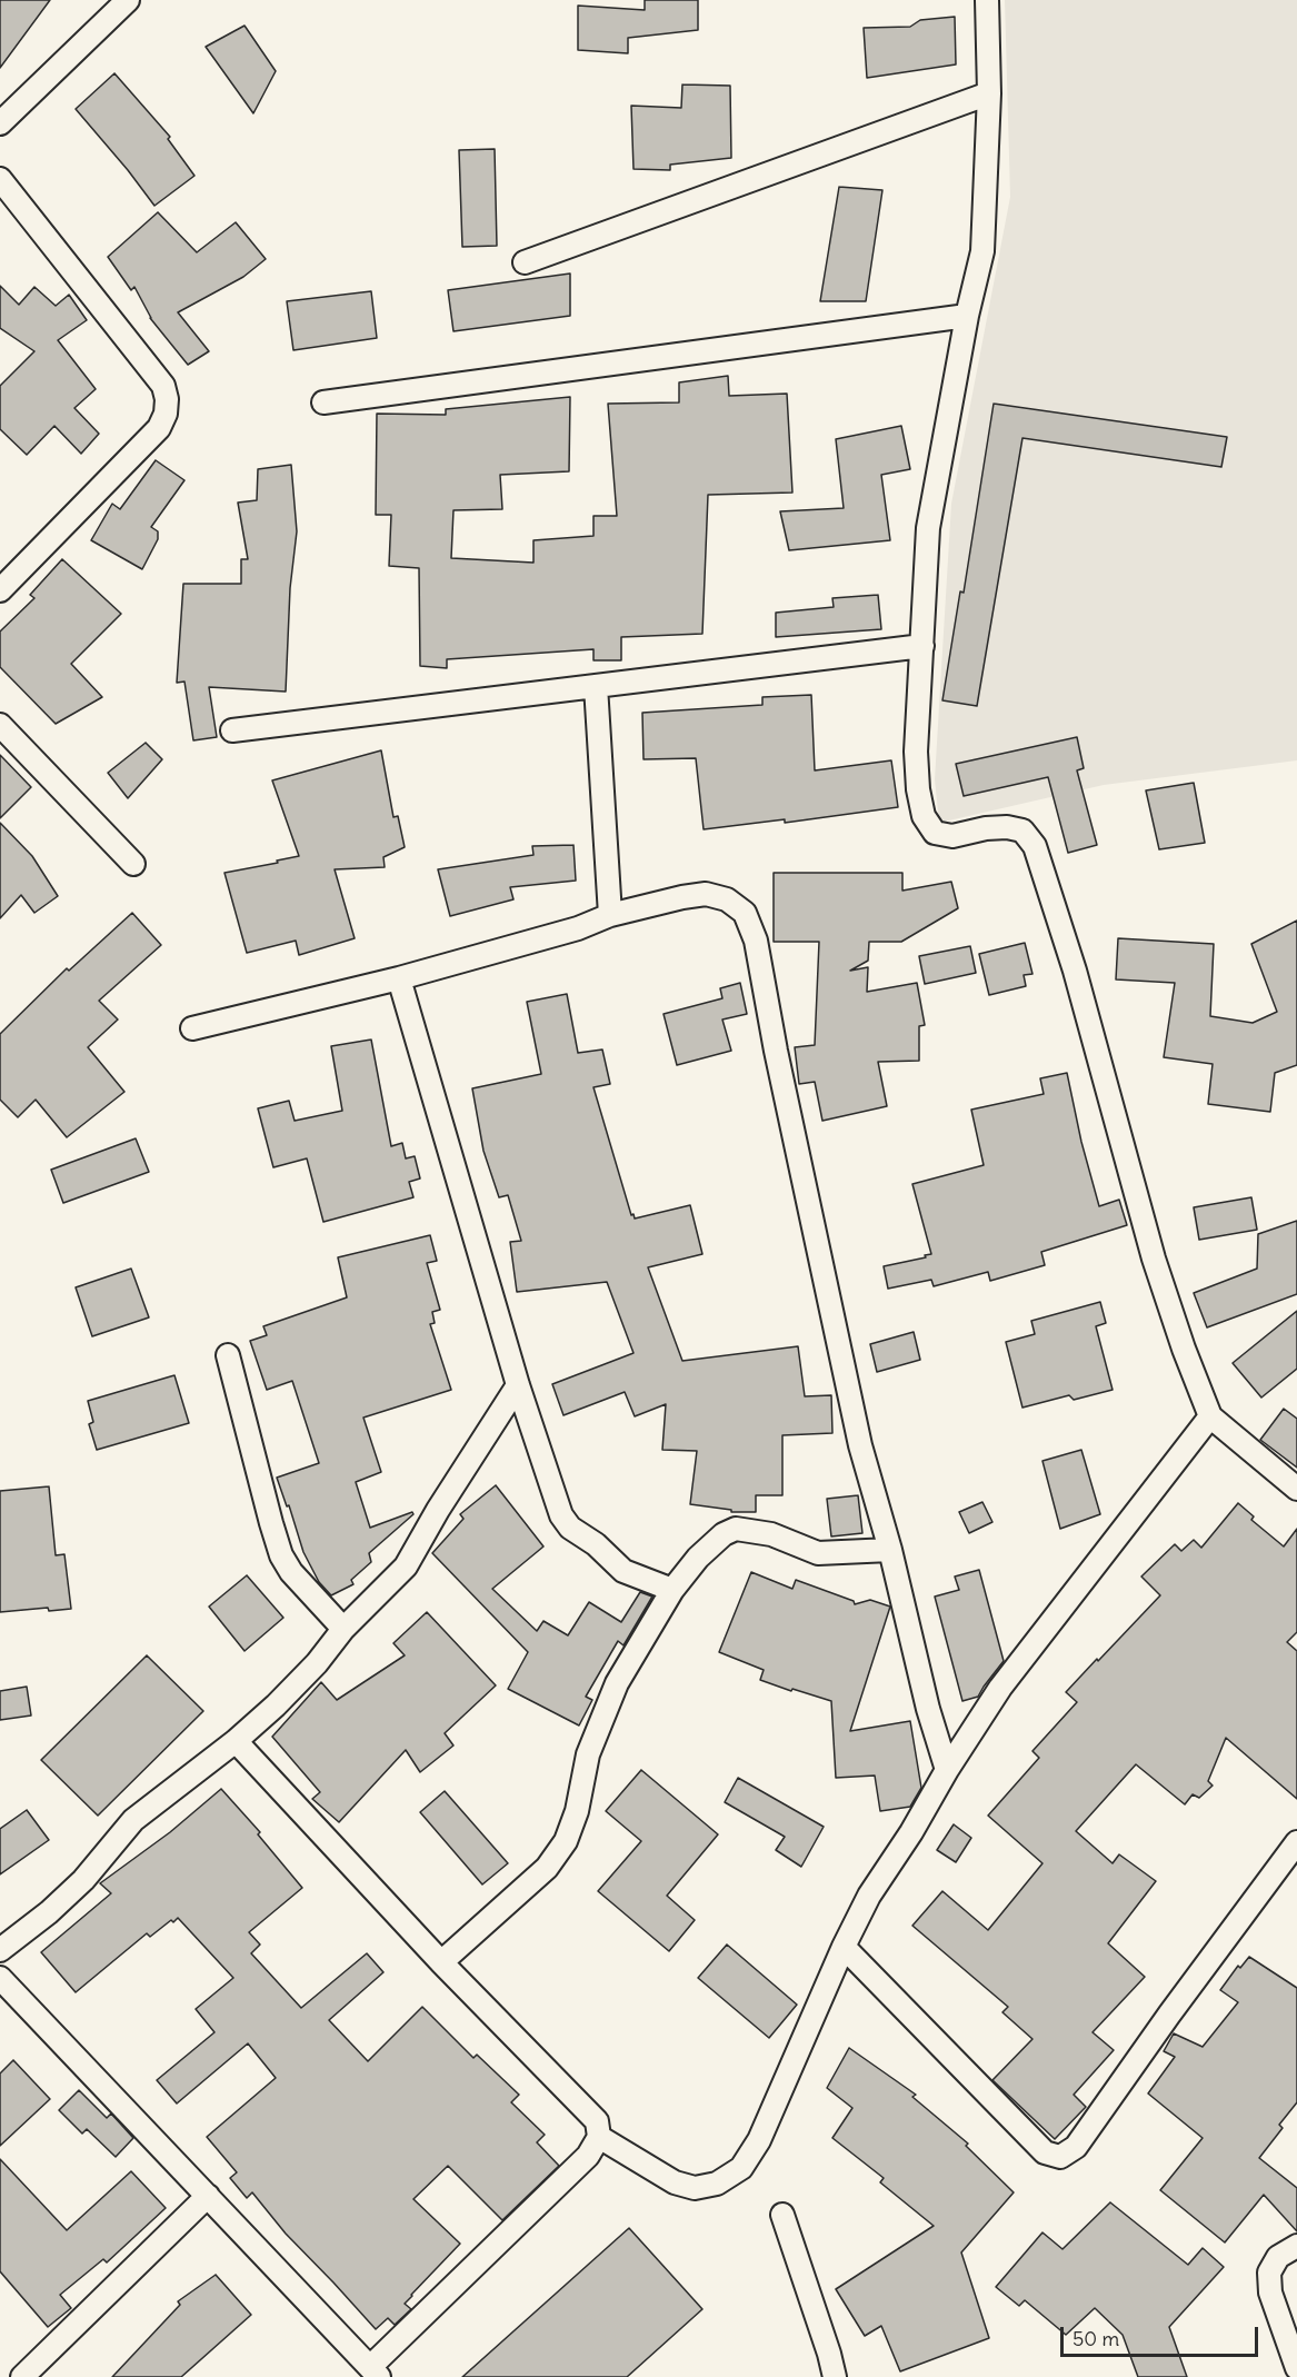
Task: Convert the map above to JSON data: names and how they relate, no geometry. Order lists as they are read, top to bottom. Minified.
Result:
{"scale_bar":"50 m"}
